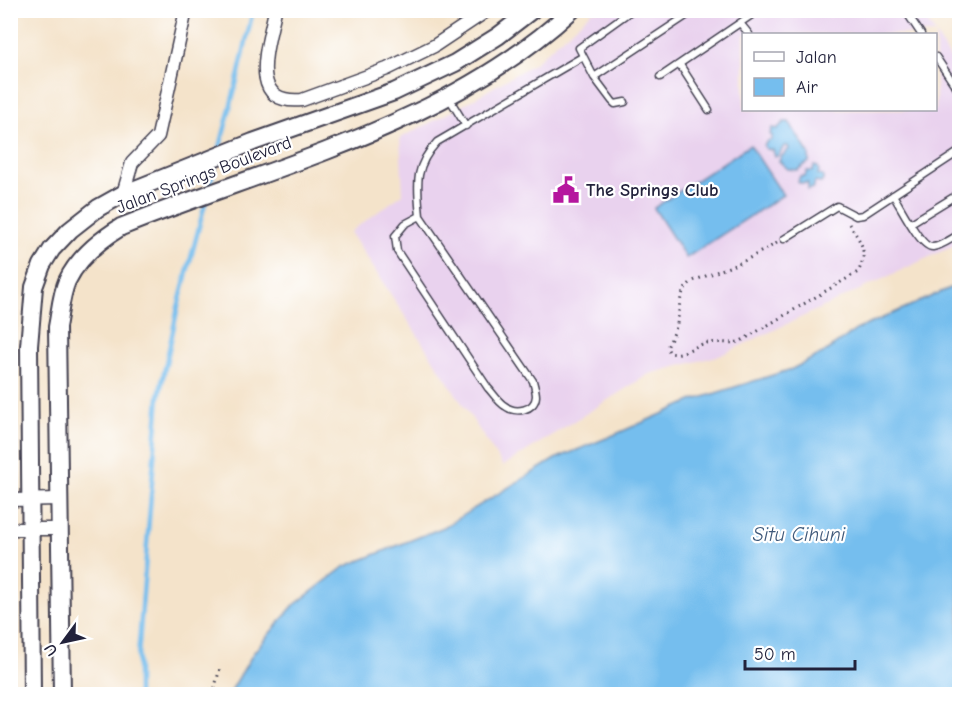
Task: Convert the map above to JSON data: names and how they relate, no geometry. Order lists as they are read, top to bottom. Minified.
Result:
{"streets":{"main road":["Jalan Springs Boulevard"]},"water":["Situ Cihuni"],"places":{"public building":["The Springs Club"]},"legend":["Jalan","Air"],"scale_bar":"50 m","north":"bottom left"}
